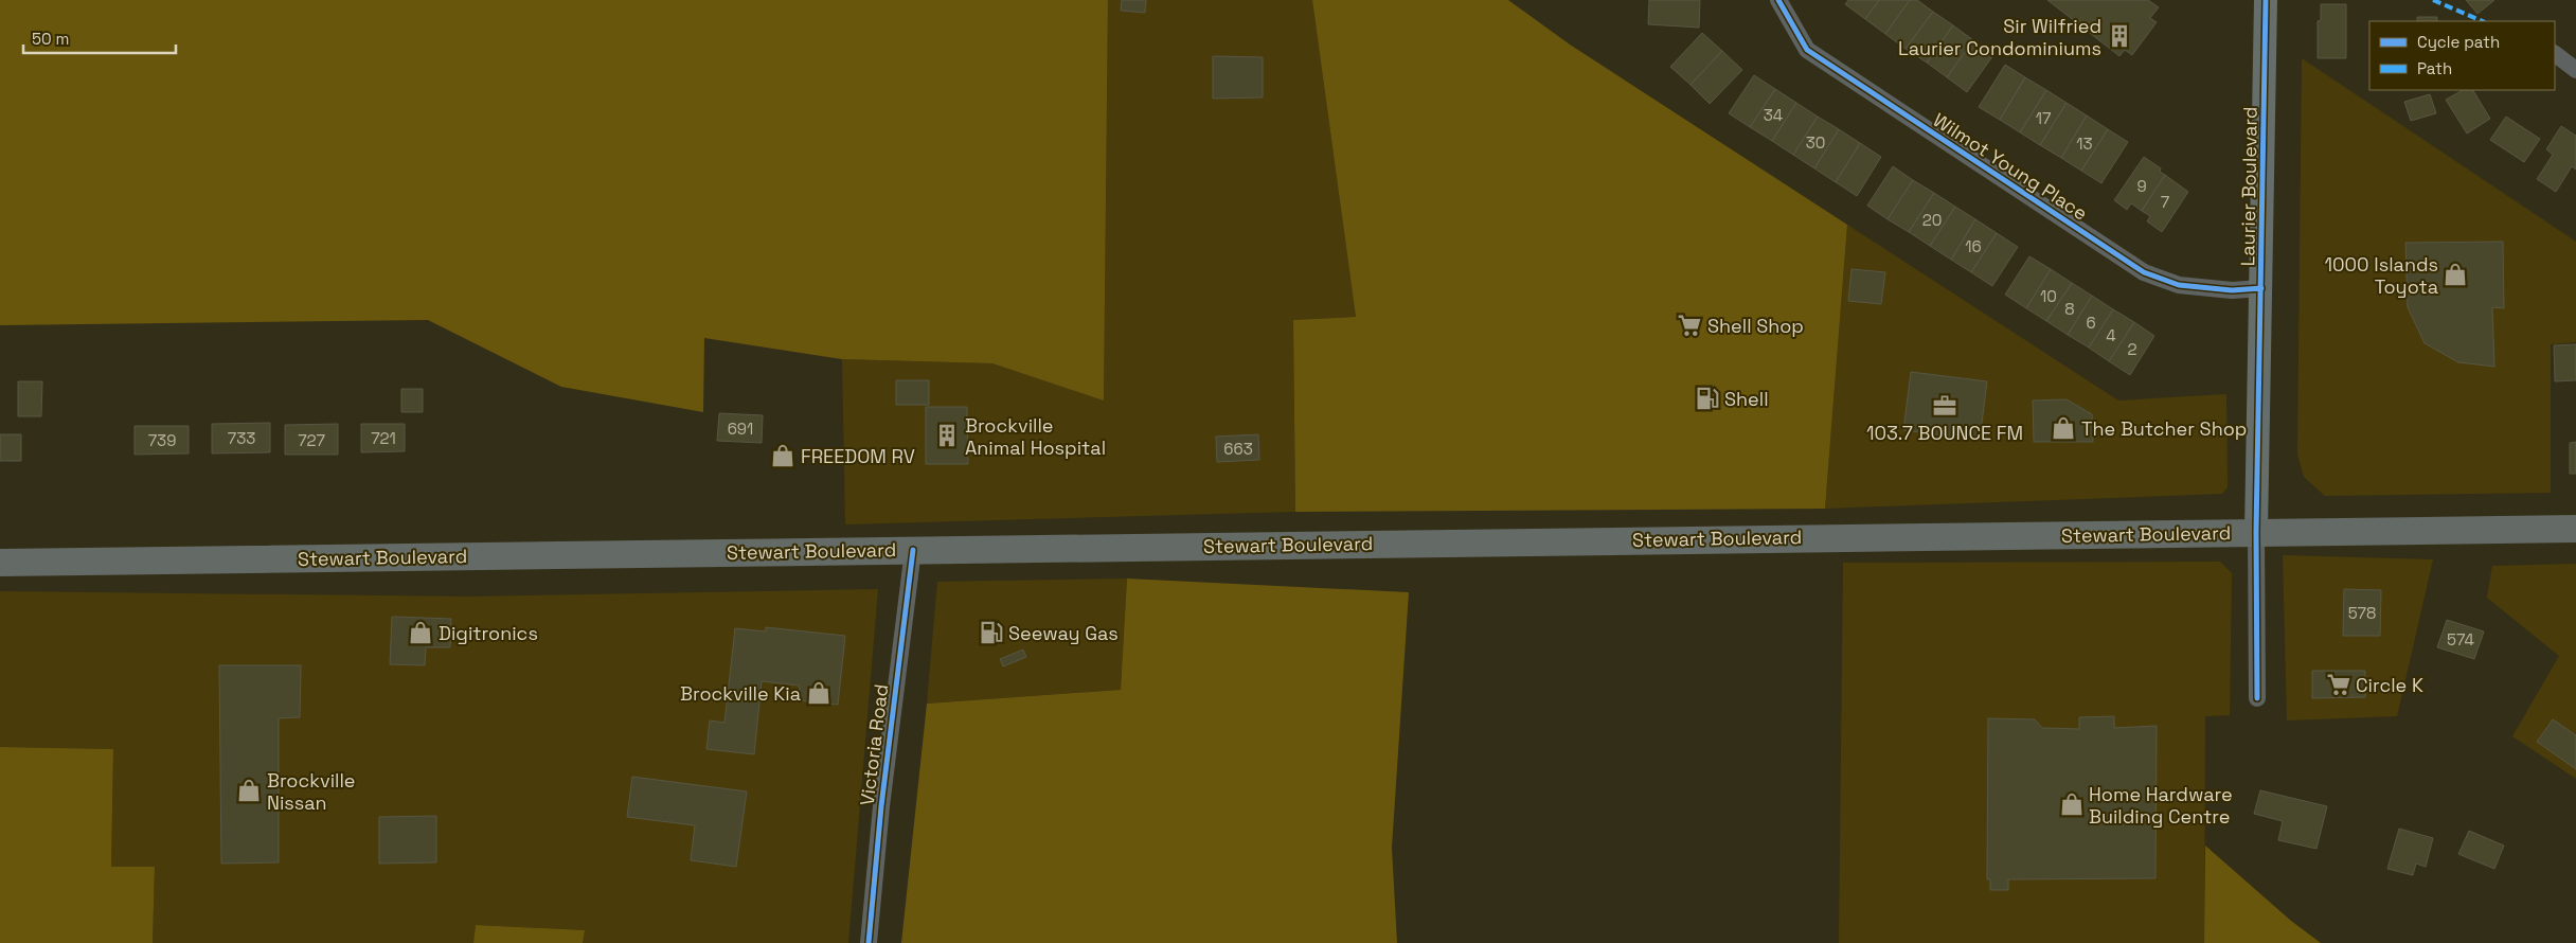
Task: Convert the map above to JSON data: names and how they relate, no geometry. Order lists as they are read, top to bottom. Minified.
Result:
{"streets":{"main road":["Stewart Boulevard"],"street":["Wilmot Young Place","Laurier Boulevard","Victoria Road"]},"crossings":[["Wilmot Young Place","Laurier Boulevard"],["Laurier Boulevard","Stewart Boulevard"],["Stewart Boulevard","Victoria Road"]],"places":{"building":["Sir Wilfried Laurier Condominiums","Brockville Animal Hospital"],"shop":["1000 Islands Toyota","The Butcher Shop","FREEDOM RV","Digitronics","Brockville Kia","Brockville Nissan","Home Hardware Building Centre"],"supermarket":["Shell Shop","Circle K"],"fuel station":["Shell","Seeway Gas"],"office":["103.7 BOUNCE FM"]},"house_numbers":["34","17","30","13","9","7","20","16","10","8","6","4","2","691","733","721","739","727","663","578","574"],"legend":["Cycle path","Path"],"scale_bar":"50 m"}
